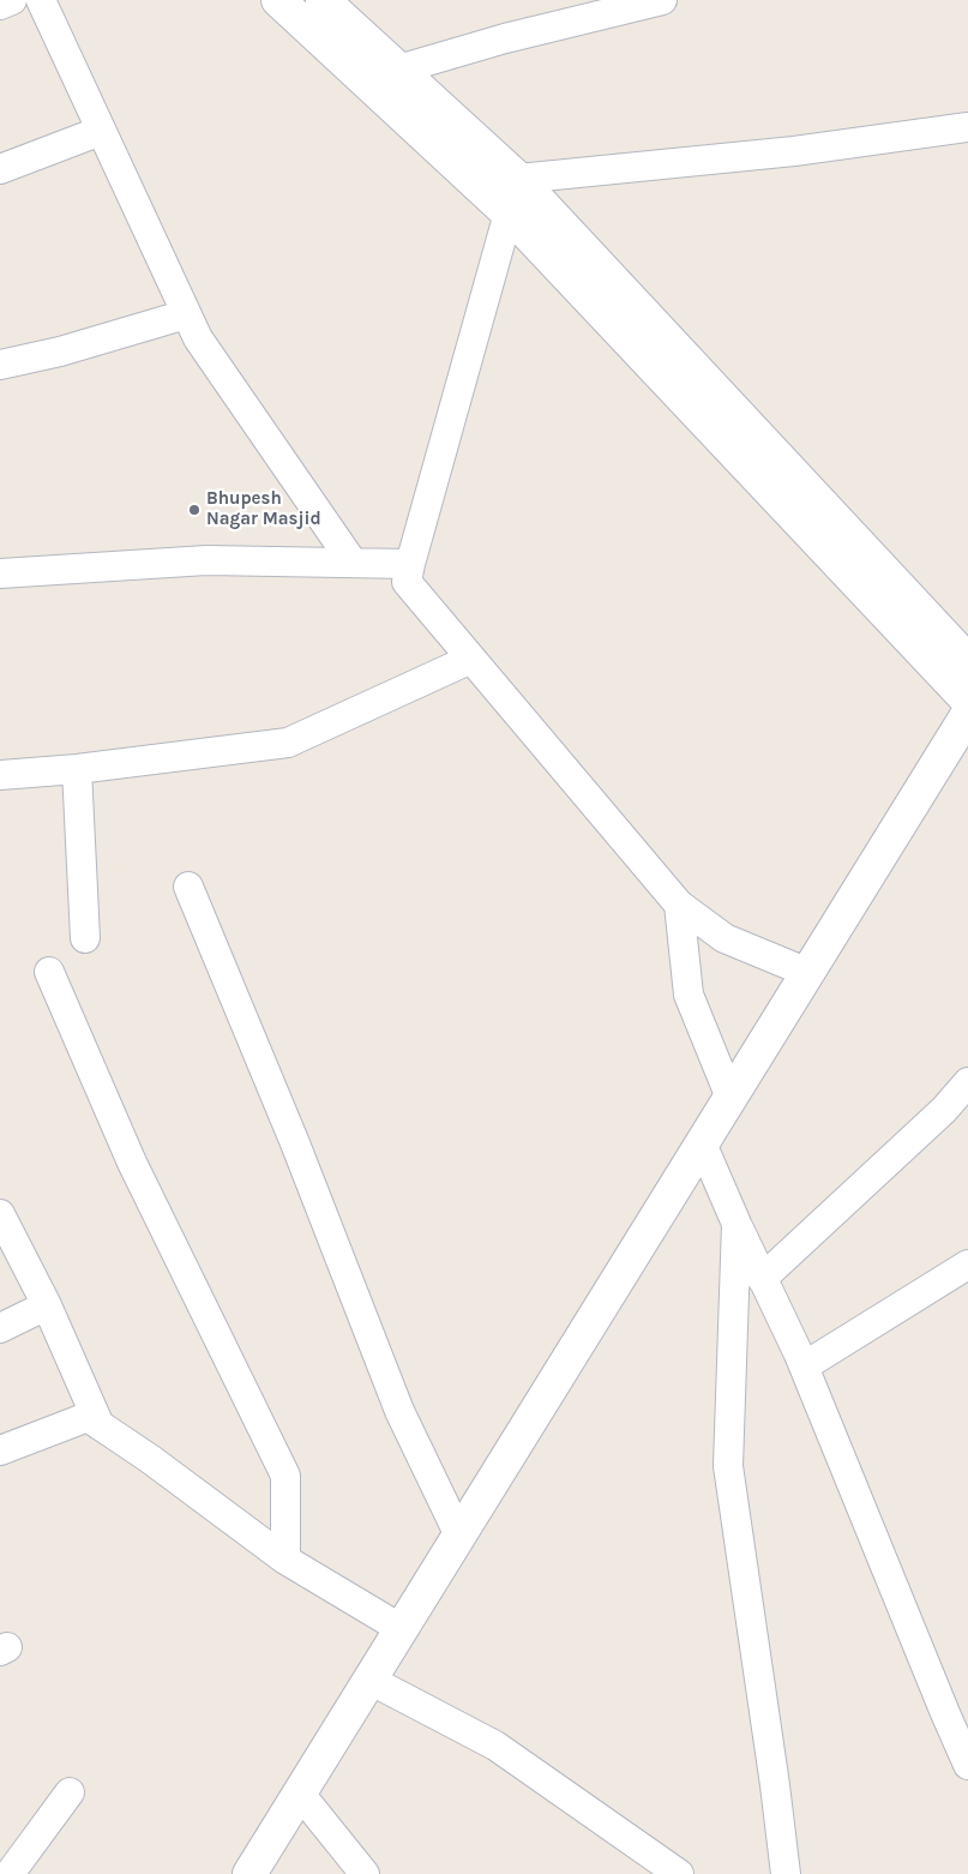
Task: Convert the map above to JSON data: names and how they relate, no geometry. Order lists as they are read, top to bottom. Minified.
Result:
{"places":["Bhupesh Nagar Masjid"]}
